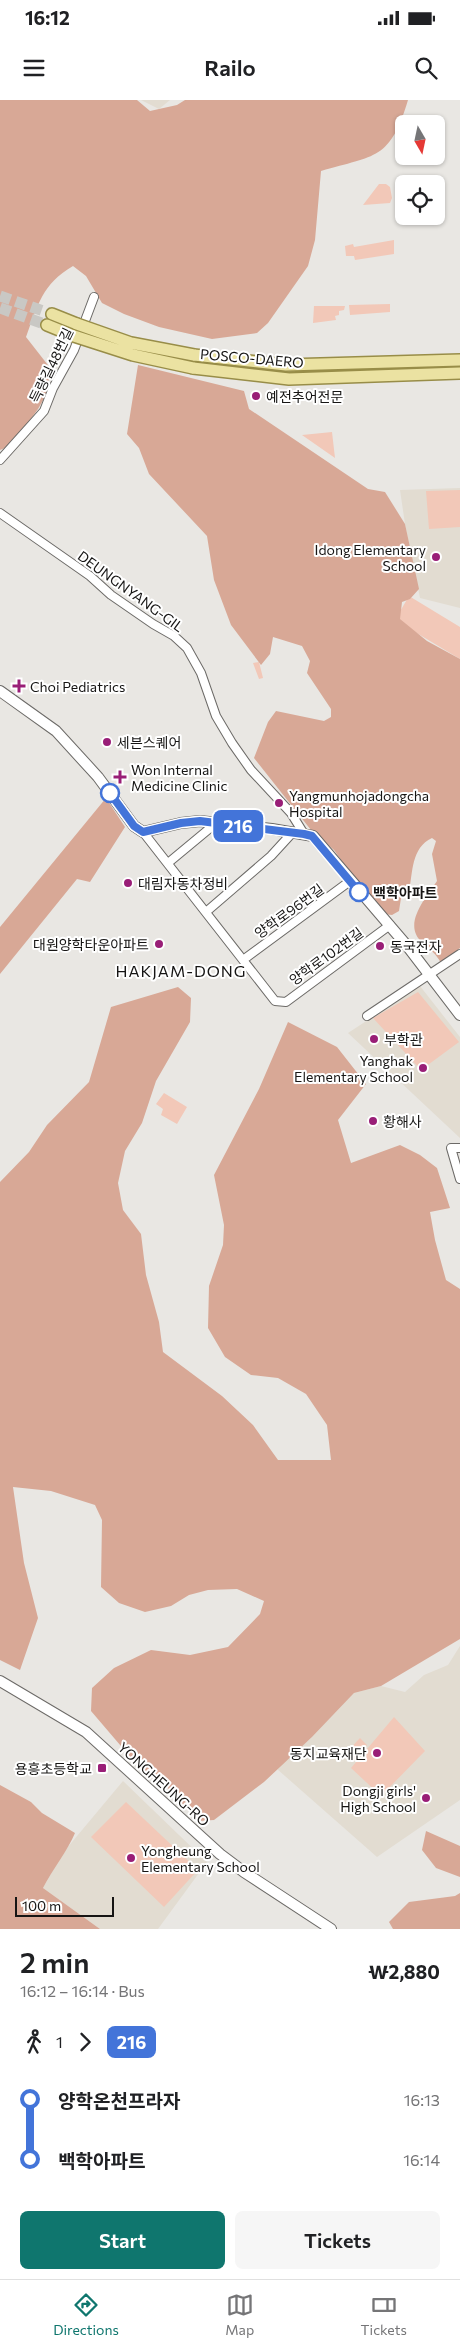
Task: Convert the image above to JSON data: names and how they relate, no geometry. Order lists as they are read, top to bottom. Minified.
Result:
{"streets":{"main road":["POSCO-DAERO"],"street":["득량길48번길","DEUNGNYANG-GIL","양학로96번길","양학로102번길","YONGHEUNG-RO"]},"crossings":[["양학로96번길","양학로102번길"]],"districts":["HAKJAM-DONG"],"places":{"other":["예전추어전문","Idong Elementary School","세븐스퀘어","Yangmunhojadongcha Hospital","대림자동차정비","백학아파트","대원양학타운아파트","동국전자","부학관","Yanghak Elementary School","황해사","동지교육재단","Dongji girls' High School","Yongheung Elementary School"],"health":["Choi Pediatrics","Won Internal Medicine Clinic"],"transit":["용흥초등학교"]},"lines":["bus line 216"],"scale_bar":"100 m","north":"bottom","page":{"status":"16:12","header":"Railo","on_map":"216","scale":"100 m","heading":["2 min","16:12 – 16:14 · Bus","₩2,880"],"legs":["1","216"],"list":[{"name":"양학온천프라자","value":"16:13"},{"name":"백학아파트","value":"16:14"}],"buttons":["Start","Tickets"],"tabs":["Directions","Map","Tickets"]}}
